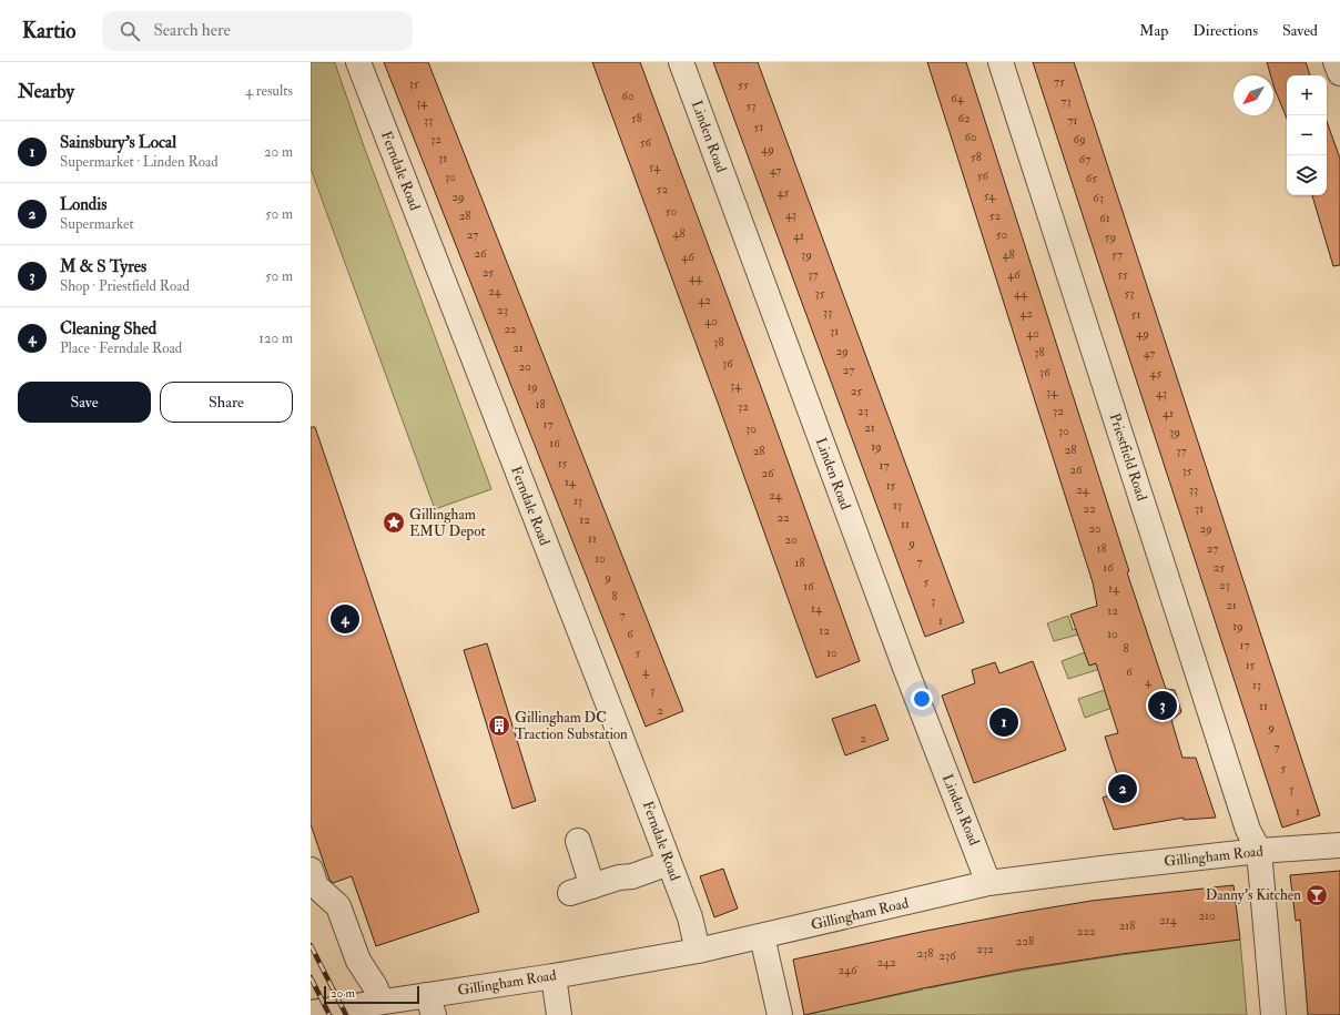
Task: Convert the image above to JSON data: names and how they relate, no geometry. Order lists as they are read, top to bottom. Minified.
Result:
{"streets":{"street":["Linden Road","Ferndale Road","Priestfield Road","Gillingham Road"]},"crossings":[["Linden Road","Gillingham Road"],["Ferndale Road","Gillingham Road"],["Priestfield Road","Gillingham Road"]],"places":{"place":["Gillingham EMU Depot"],"building":["Gillingham DC Traction Substation"],"bar":["Danny's Kitchen"]},"house_numbers":["75","35","55","60","64","73","34","53","58","62","33","71","51","60","32","69","56","49","58","31","67","54","47","56","30","65","52","45","54","29","63","50","43","28","52","61","48","27","50","41","59","26","39","48","57","46","25","37","46","55","44","24","35","44","53","42","23","33","42","51","40","22","31","40","49","38","21","29","38","47","36","20","27","36","45","34","19","25","34","43","18","32","23","32","41","17","21","30","30","39","16","19","28","28","37","15","17","26","35","26","14","15","24","33","24","13","13","22","31","22","12","11","20","29","11","20","9","18","27","10","7","18","16","25","9","5","23","16","14","8","3","21","14","12","7","1","19","12","6","10","17","8","5","10","15","4","6","4","13","3","11","2","9","2","7","5","3","1","210","214","218","222","228","232","238","236","242","246"],"scale_bar":"20 m","north":"bottom left","page":{"header":"Kartio","search":"Search here","nav":["Map","Directions","Saved"],"heading":["Nearby","4 results"],"map_buttons":["+","−"],"list":[{"mark":"1","name":"Sainsbury's Local","note":"Supermarket · Linden Road","value":"20 m"},{"mark":"2","name":"Londis","note":"Supermarket","value":"50 m"},{"mark":"3","name":"M & S Tyres","note":"Shop · Priestfield Road","value":"50 m"},{"mark":"4","name":"Cleaning Shed","note":"Place · Ferndale Road","value":"120 m"}],"buttons":["Save","Share"],"pins":["4","3","1","2"],"scale":"20 m"}}
